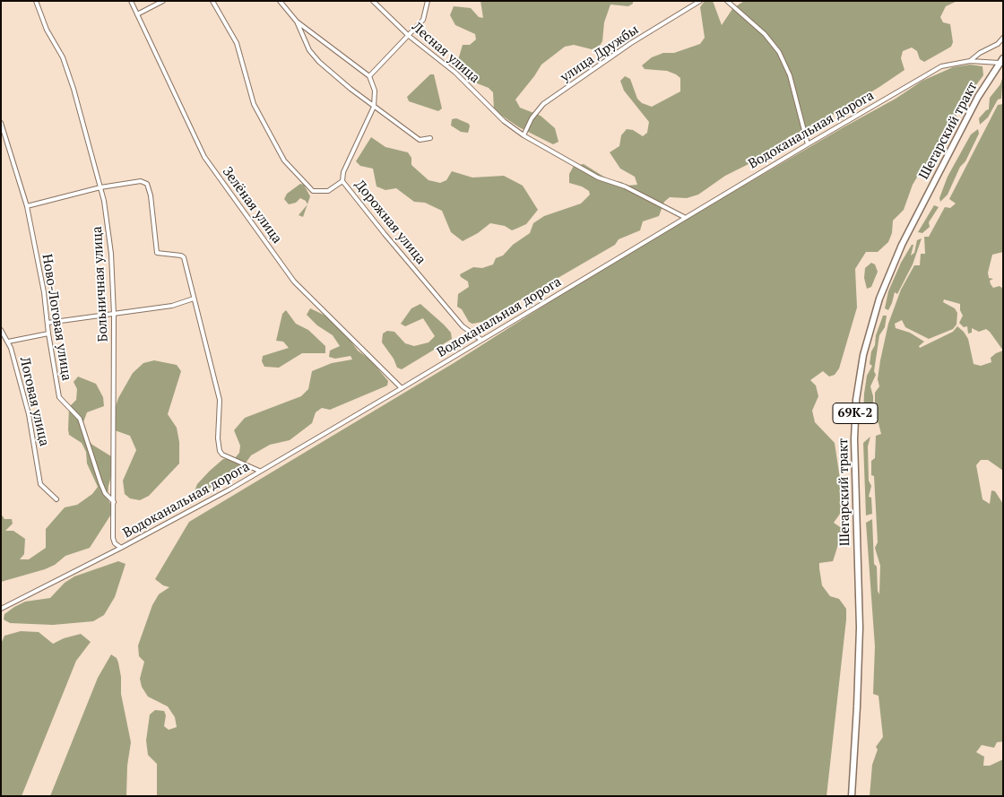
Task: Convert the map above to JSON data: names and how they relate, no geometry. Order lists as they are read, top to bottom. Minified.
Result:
{"streets":{"main road":["Шегарский тракт","69К-2"],"street":["Лесная улица","улица Дружбы","Водоканальная дорога","Зелёная улица","Дорожная улица","Больничная улица","Ново-Логовая улица","Логовая улица"]},"crossings":[["Лесная улица","улица Дружбы"],["Лесная улица","Водоканальная дорога"],["Водоканальная дорога","Зелёная улица"],["Водоканальная дорога","Дорожная улица"],["Водоканальная дорога","Больничная улица"],["Больничная улица","Ново-Логовая улица"]]}
